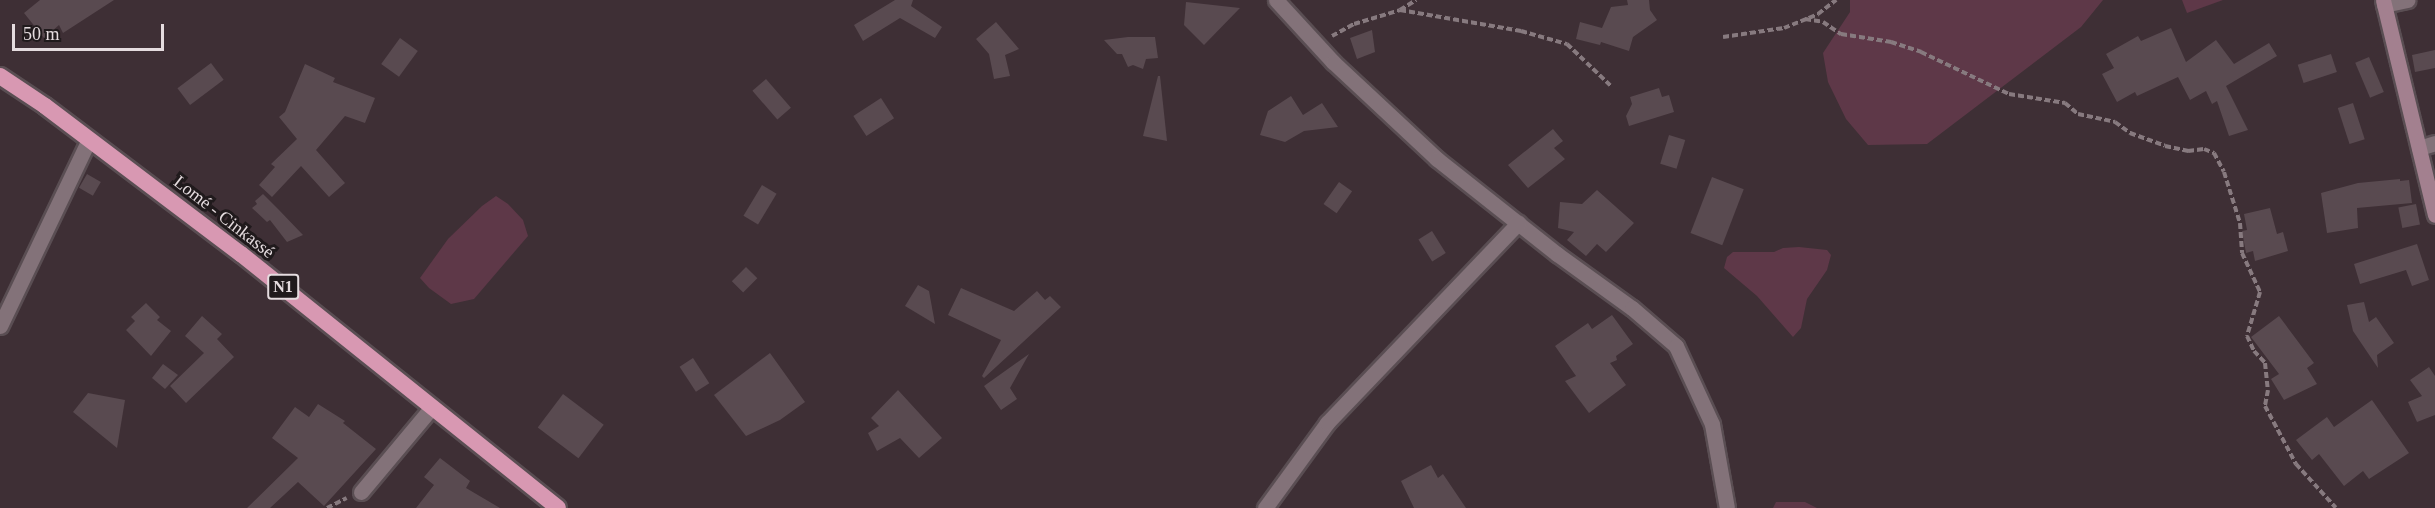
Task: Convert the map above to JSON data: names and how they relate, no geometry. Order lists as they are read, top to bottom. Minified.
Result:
{"streets":{"highway":["Lomé - Cinkassé","N1"]},"scale_bar":"50 m"}
